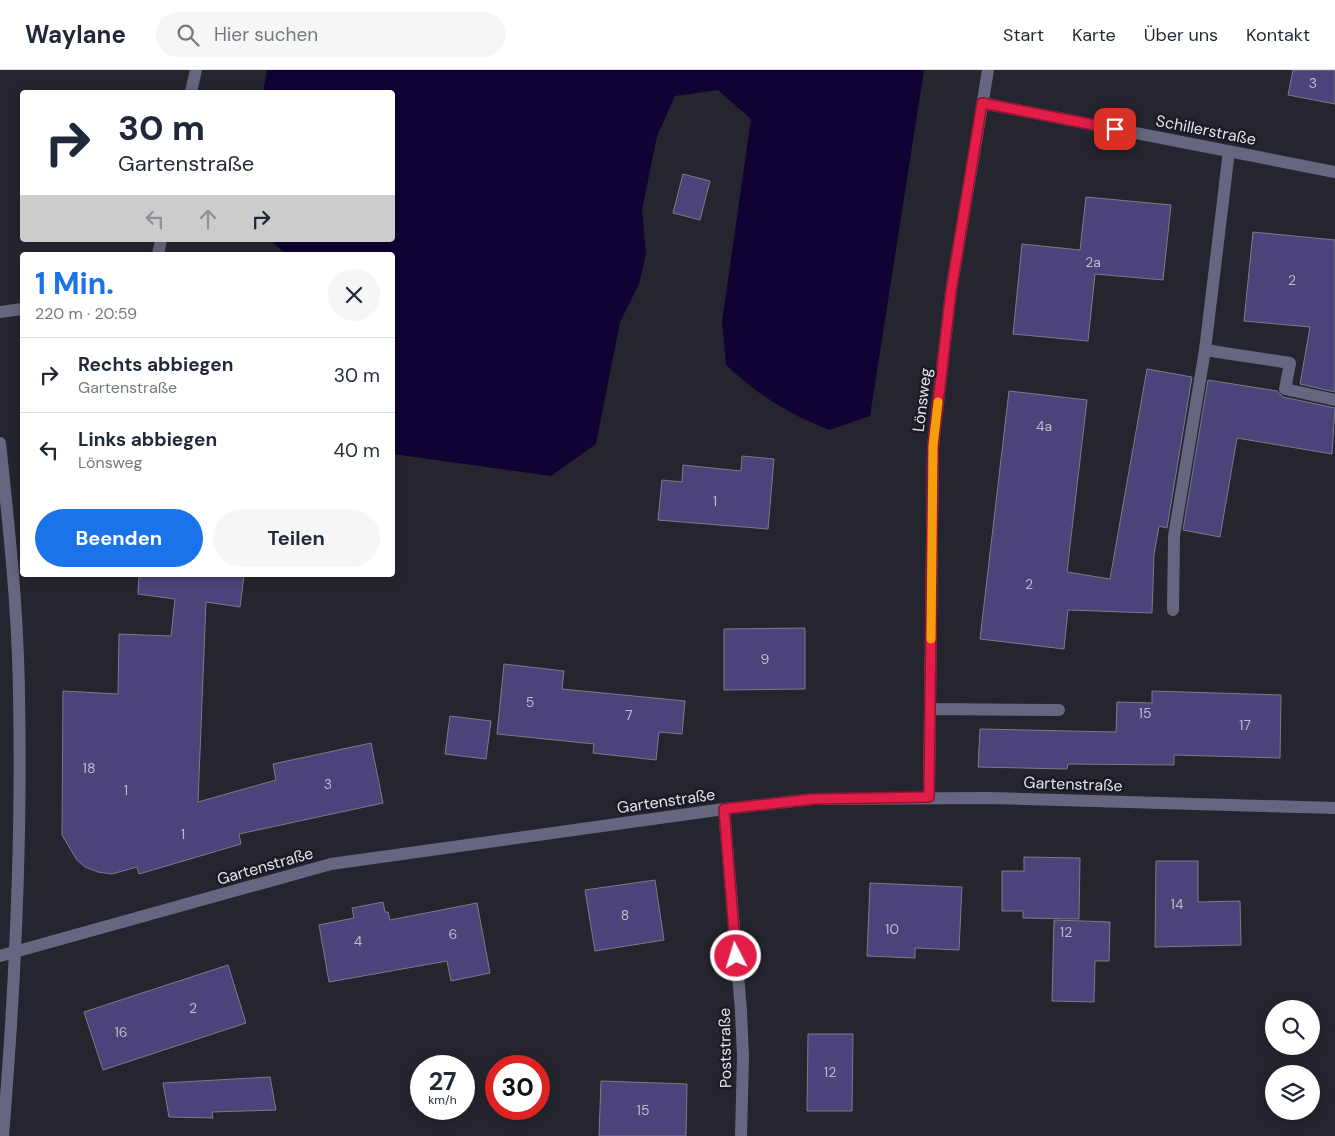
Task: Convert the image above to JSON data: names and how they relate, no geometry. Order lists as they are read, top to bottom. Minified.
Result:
{"streets":{"street":["Schillerstraße","Lönsweg","Gartenstraße","Poststraße"]},"crossings":[["Schillerstraße","Lönsweg"],["Lönsweg","Gartenstraße"],["Gartenstraße","Poststraße"]],"house_numbers":["3","2a","2","4a","1","2","9","5","15","7","17","18","3","1","1","14","8","10","12","6","4","2","16","12","15"],"page":{"header":"Waylane","search":"Hier suchen","nav":["Start","Karte","Über uns","Kontakt"],"turn":["30 m","Gartenstraße"],"heading":["1 Min.","220 m · 20:59"],"list":[{"name":"Rechts abbiegen","note":"Gartenstraße","value":"30 m"},{"name":"Links abbiegen","note":"Lönsweg","value":"40 m"}],"buttons":["Beenden","Teilen"],"speed":"27 km/h","limit":"30"}}
